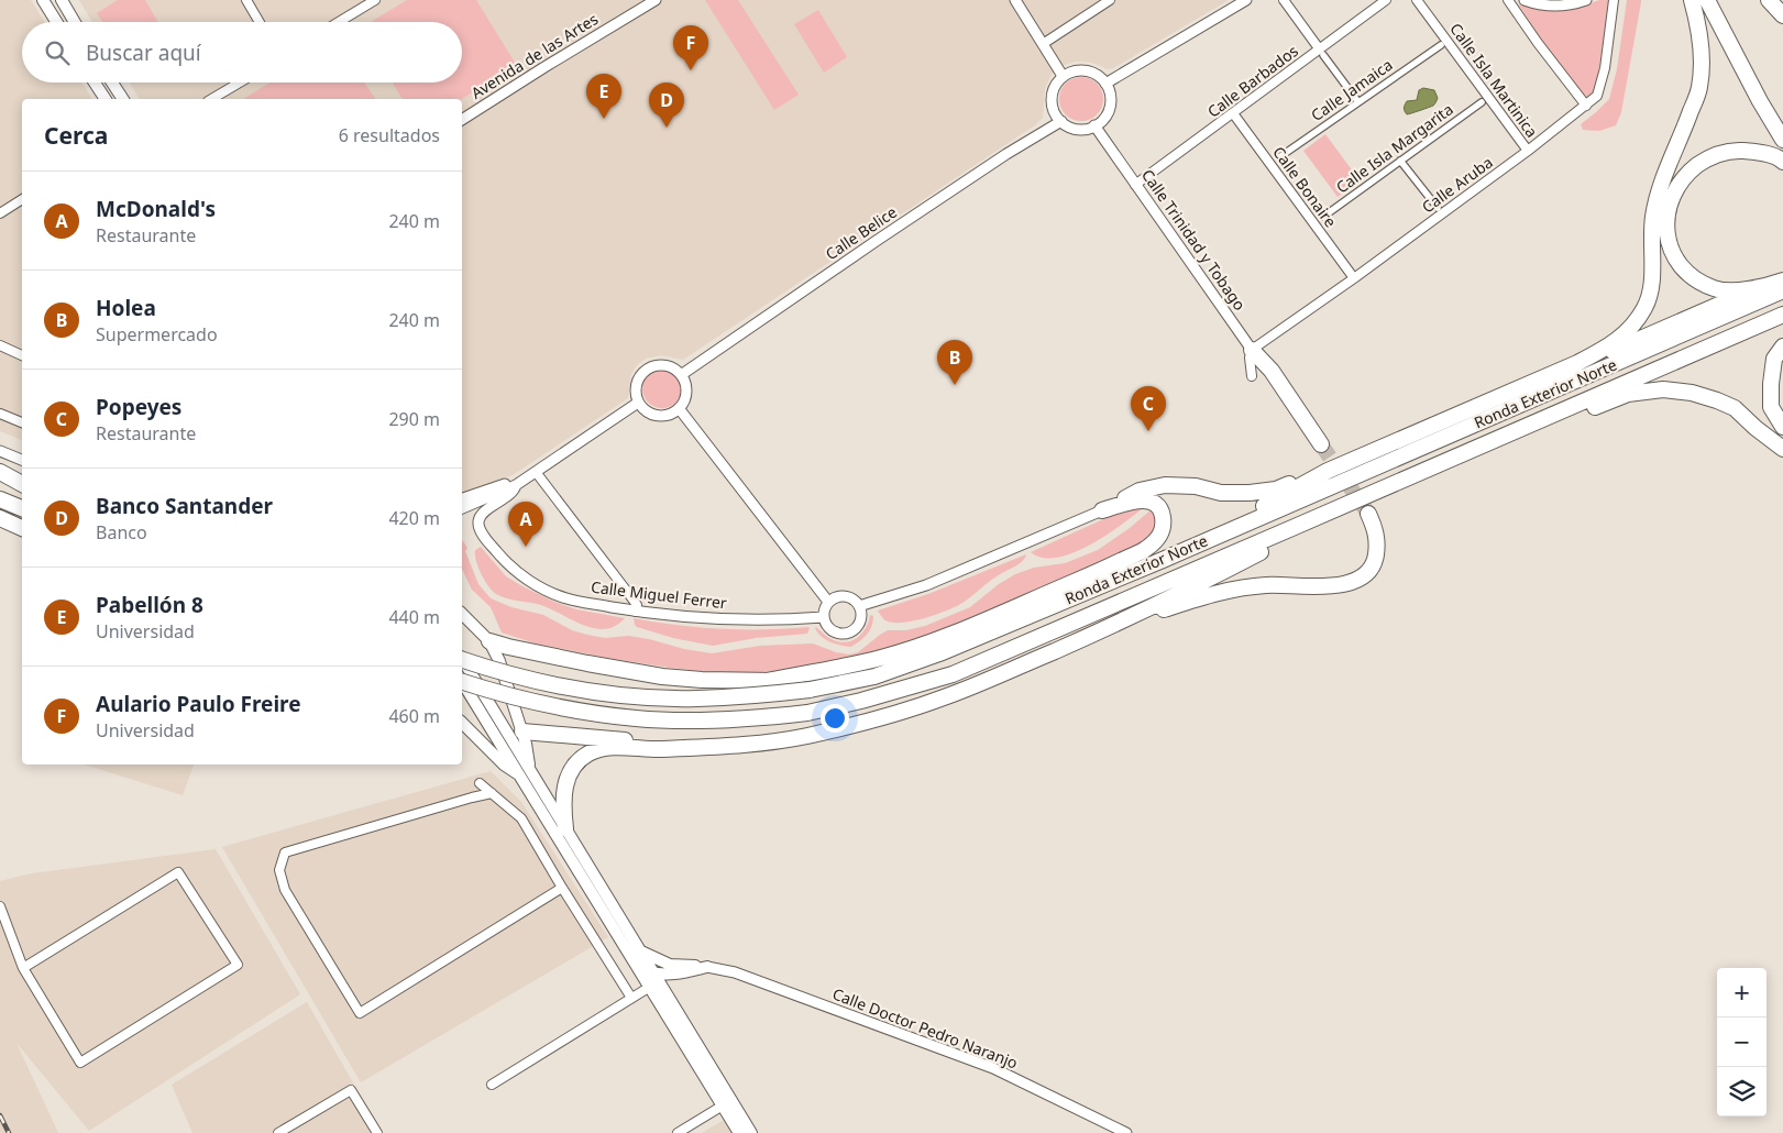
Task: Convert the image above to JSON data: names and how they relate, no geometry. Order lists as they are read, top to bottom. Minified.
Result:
{"streets":{"highway":["Ronda Exterior Norte"],"street":["Avenida de las Artes","Calle Isla Martinica","Calle Barbados","Calle Jamaica","Calle Isla Margarita","Calle Aruba","Calle Bonaire","Calle Belice","Calle Trinidad y Tobago","Calle Miguel Ferrer","Calle Doctor Pedro Naranjo"]},"crossings":[["Calle Isla Martinica","Calle Aruba"],["Calle Barbados","Calle Bonaire"],["Calle Barbados","Calle Trinidad y Tobago"],["Calle Aruba","Calle Bonaire"],["Calle Aruba","Calle Trinidad y Tobago"],["Calle Belice","Calle Trinidad y Tobago"]],"page":{"search":"Buscar aquí","pins":["F","E","D","B","C","A"],"heading":["Cerca","6 resultados"],"list":[{"mark":"A","name":"McDonald's","note":"Restaurante","value":"240 m"},{"mark":"B","name":"Holea","note":"Supermercado","value":"240 m"},{"mark":"C","name":"Popeyes","note":"Restaurante","value":"290 m"},{"mark":"D","name":"Banco Santander","note":"Banco","value":"420 m"},{"mark":"E","name":"Pabellón 8","note":"Universidad","value":"440 m"},{"mark":"F","name":"Aulario Paulo Freire","note":"Universidad","value":"460 m"}],"map_buttons":["+","−"]}}
